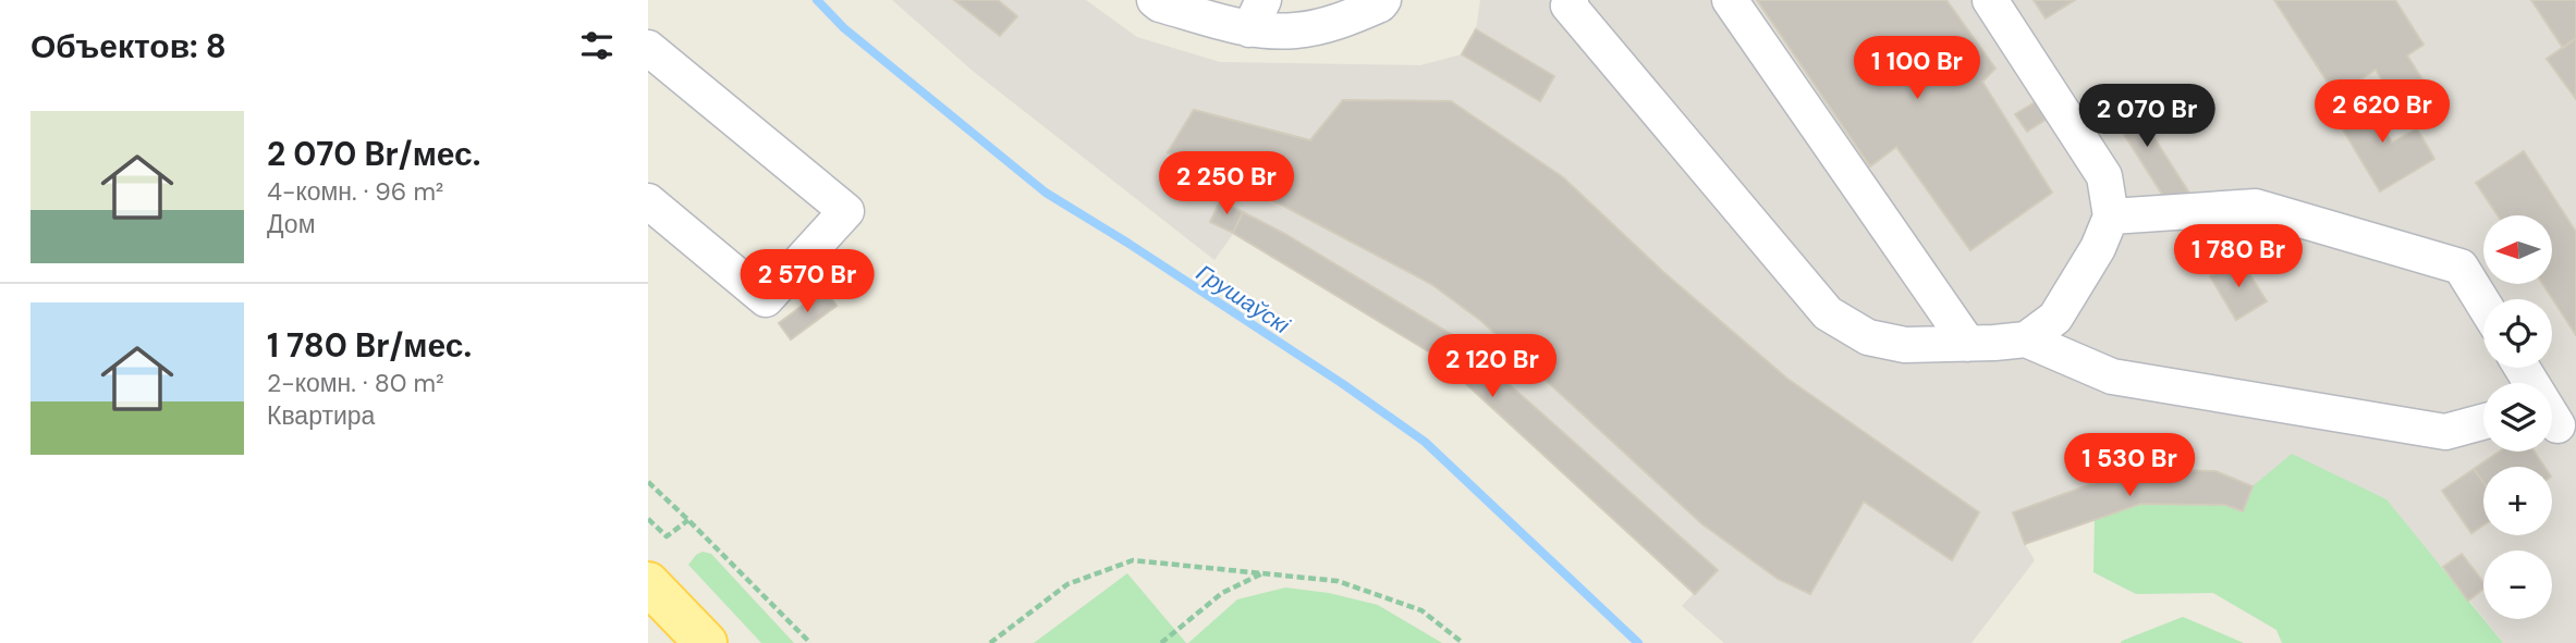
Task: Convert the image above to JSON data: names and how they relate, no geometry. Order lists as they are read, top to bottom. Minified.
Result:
{"water":["Грушаўскі"],"north":"left","page":{"heading":"Объектов: 8","price":["1 100 Br","2 620 Br","2 070 Br","2 250 Br","1 780 Br","2 570 Br","2 120 Br","1 530 Br"],"list":[{"name":"2 070 Br/мес.","note":"4-комн. · 96 m² · Дом"},{"name":"1 780 Br/мес.","note":"2-комн. · 80 m² · Квартира"}],"map_buttons":["+","−"]}}
